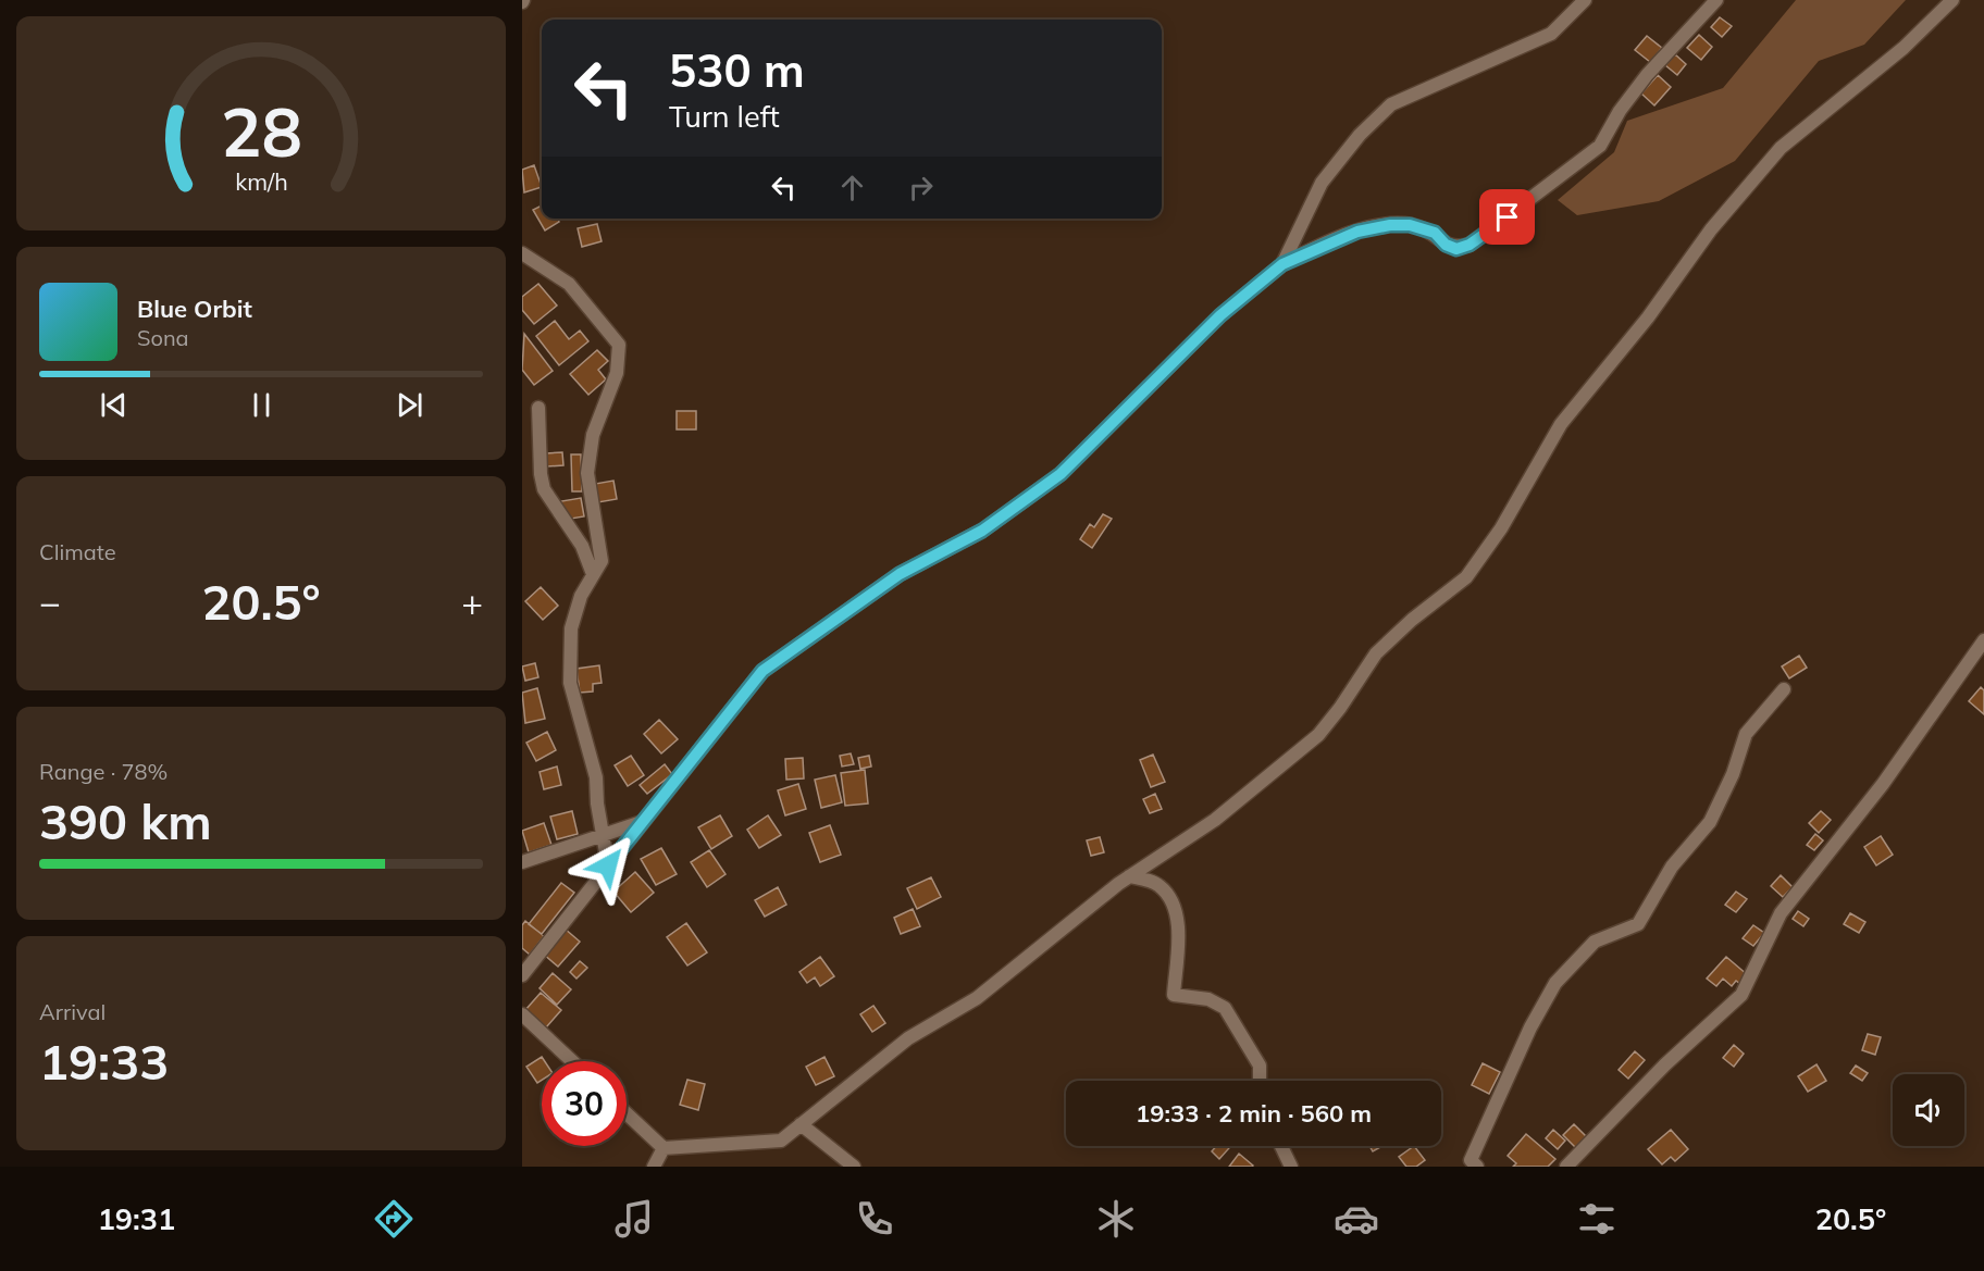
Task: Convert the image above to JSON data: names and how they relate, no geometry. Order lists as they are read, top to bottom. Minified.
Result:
{"page":{"turn":["530 m","Turn left"],"song":["Blue Orbit","Sona"],"tile":["Climate",["Range · 78%","390 km"],["Arrival","19:33"]],"heat":["−","20.5°","+"],"limit":"30","trip":"19:33 · 2 min · 560 m","tabs":["19:31","20.5°"],"gauge":["28","km/h"]}}
